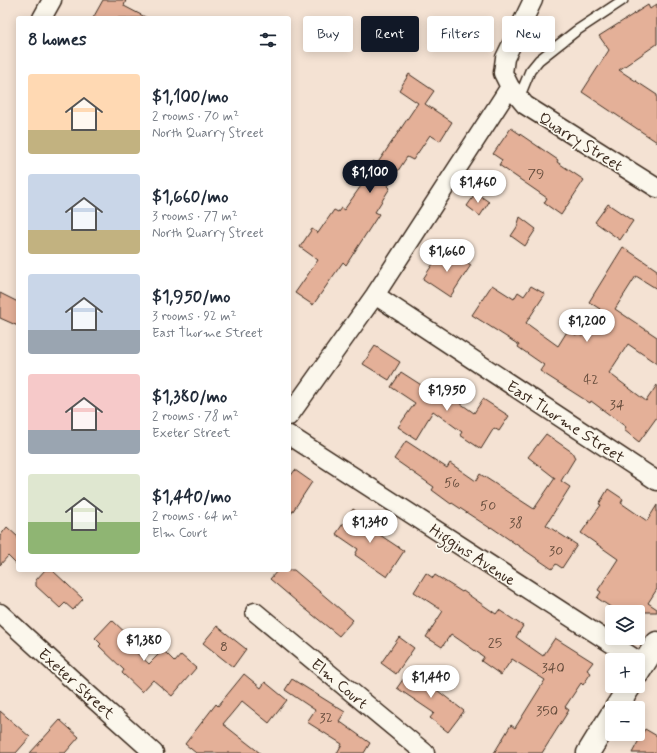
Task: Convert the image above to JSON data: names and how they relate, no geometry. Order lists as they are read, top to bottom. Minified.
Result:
{"streets":{"street":["Quarry Street","East Thorme Street","Higgins Avenue","Exeter Street","Elm Court"]},"house_numbers":["79","42","34","56","50","38","30","25","8","340","350","32"],"page":{"chip":["Buy","Rent","Filters","New"],"heading":"8 homes","list":[{"name":"$1,100/mo","note":"2 rooms · 70 m² · North Quarry Street"},{"name":"$1,660/mo","note":"3 rooms · 77 m² · North Quarry Street"},{"name":"$1,950/mo","note":"3 rooms · 92 m² · East Thorme Street"},{"name":"$1,380/mo","note":"2 rooms · 78 m² · Exeter Street"},{"name":"$1,440/mo","note":"2 rooms · 64 m² · Elm Court"}],"price":["$1,100","$1,460","$1,660","$1,200","$1,950","$1,340","$1,380","$1,440"],"map_buttons":["+","−"]}}
